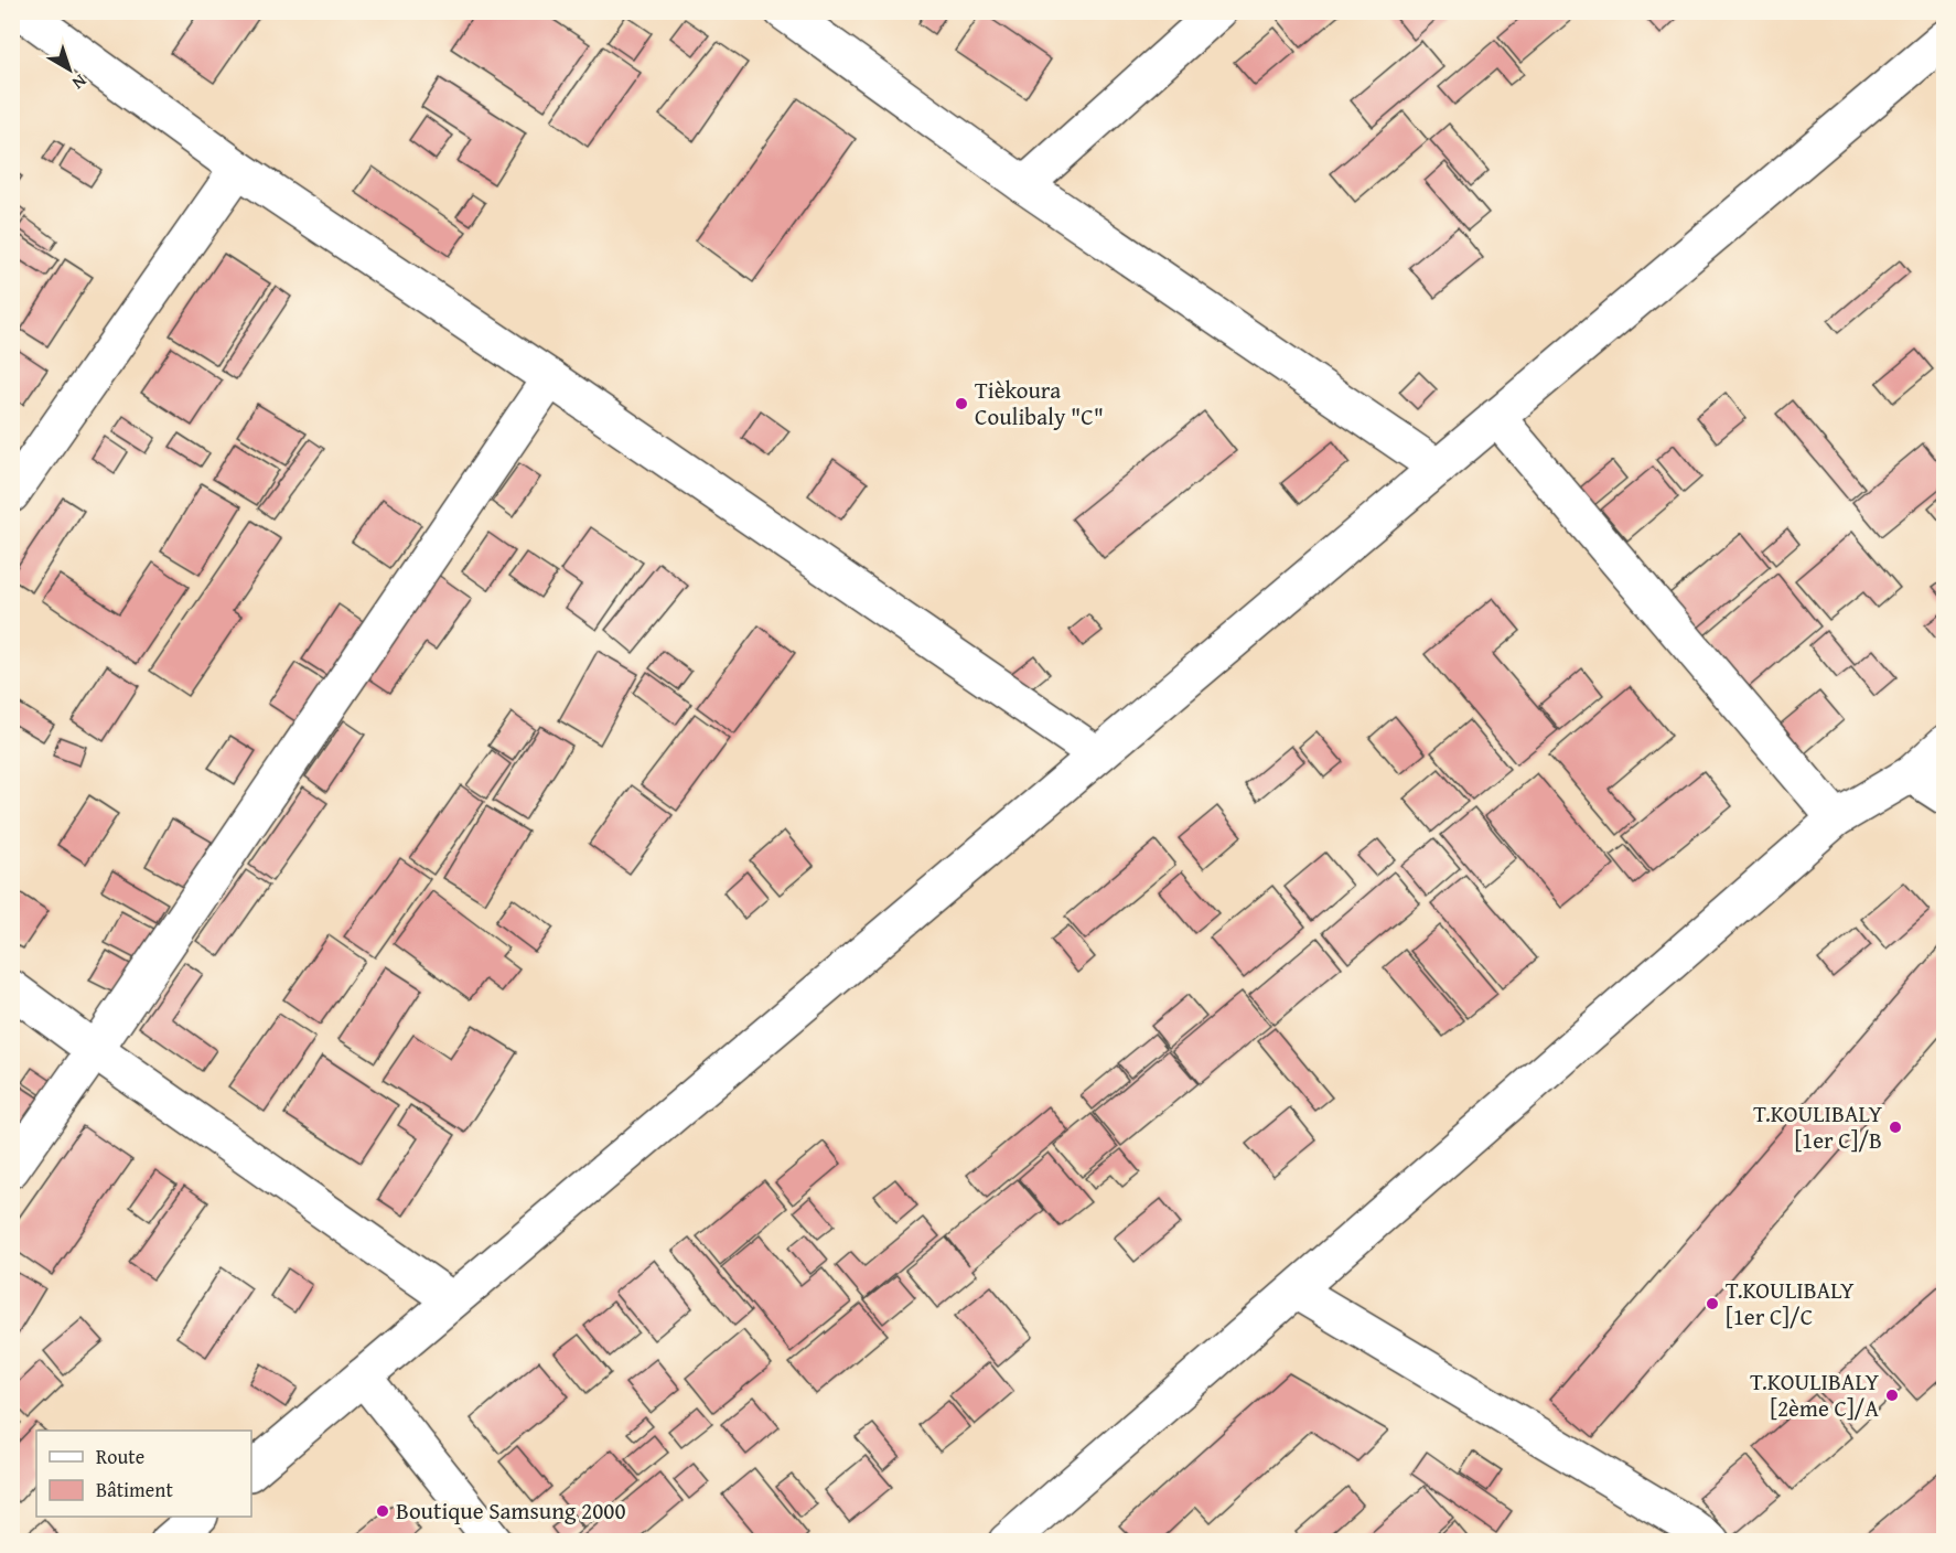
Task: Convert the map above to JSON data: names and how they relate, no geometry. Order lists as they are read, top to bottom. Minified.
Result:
{"places":["Tièkoura Coulibaly \"C\"","T.KOULIBALY [1er C]/B","T.KOULIBALY [1er C]/C","T.KOULIBALY [2ème C]/A","Boutique Samsung 2000"],"legend":["Route","Bâtiment"],"north":"bottom right"}
